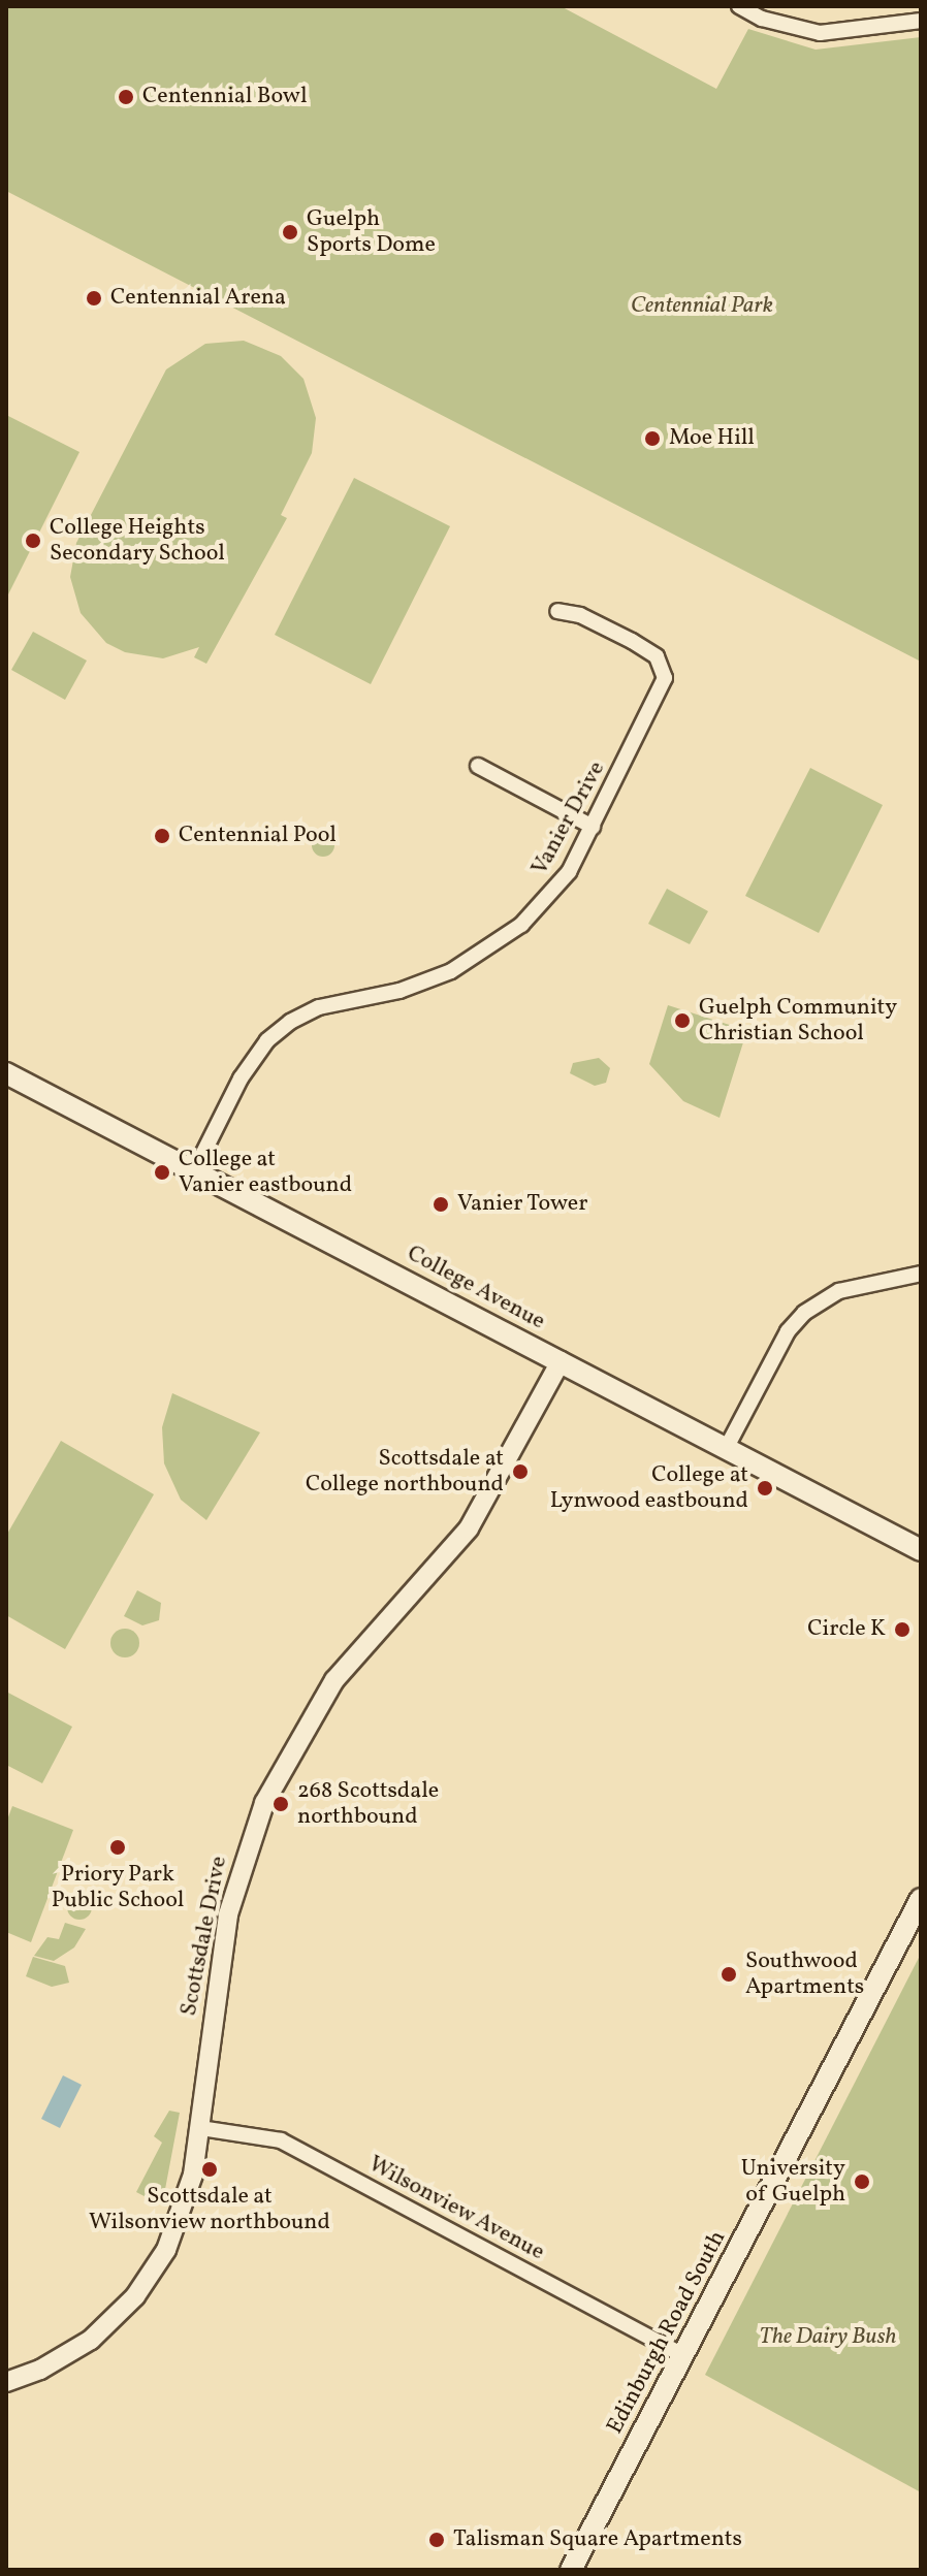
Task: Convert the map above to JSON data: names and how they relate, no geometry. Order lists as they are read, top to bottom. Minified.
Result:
{"streets":{"main road":["College Avenue","Edinburgh Road South"],"street":["Vanier Drive","Scottsdale Drive","Wilsonview Avenue"]},"crossings":[["Vanier Drive","College Avenue"],["College Avenue","Scottsdale Drive"],["Scottsdale Drive","Wilsonview Avenue"],["Wilsonview Avenue","Edinburgh Road South"]],"parks":["Centennial Park","The Dairy Bush"],"places":["Centennial Bowl","Guelph Sports Dome","Centennial Arena","Moe Hill","College Heights Secondary School","Centennial Pool","Guelph Community Christian School","College at Vanier eastbound","Vanier Tower","Scottsdale at College northbound","College at Lynwood eastbound","Circle K","268 Scottsdale northbound","Priory Park Public School","Southwood Apartments","Scottsdale at Wilsonview northbound","University of Guelph","Talisman Square Apartments"]}
